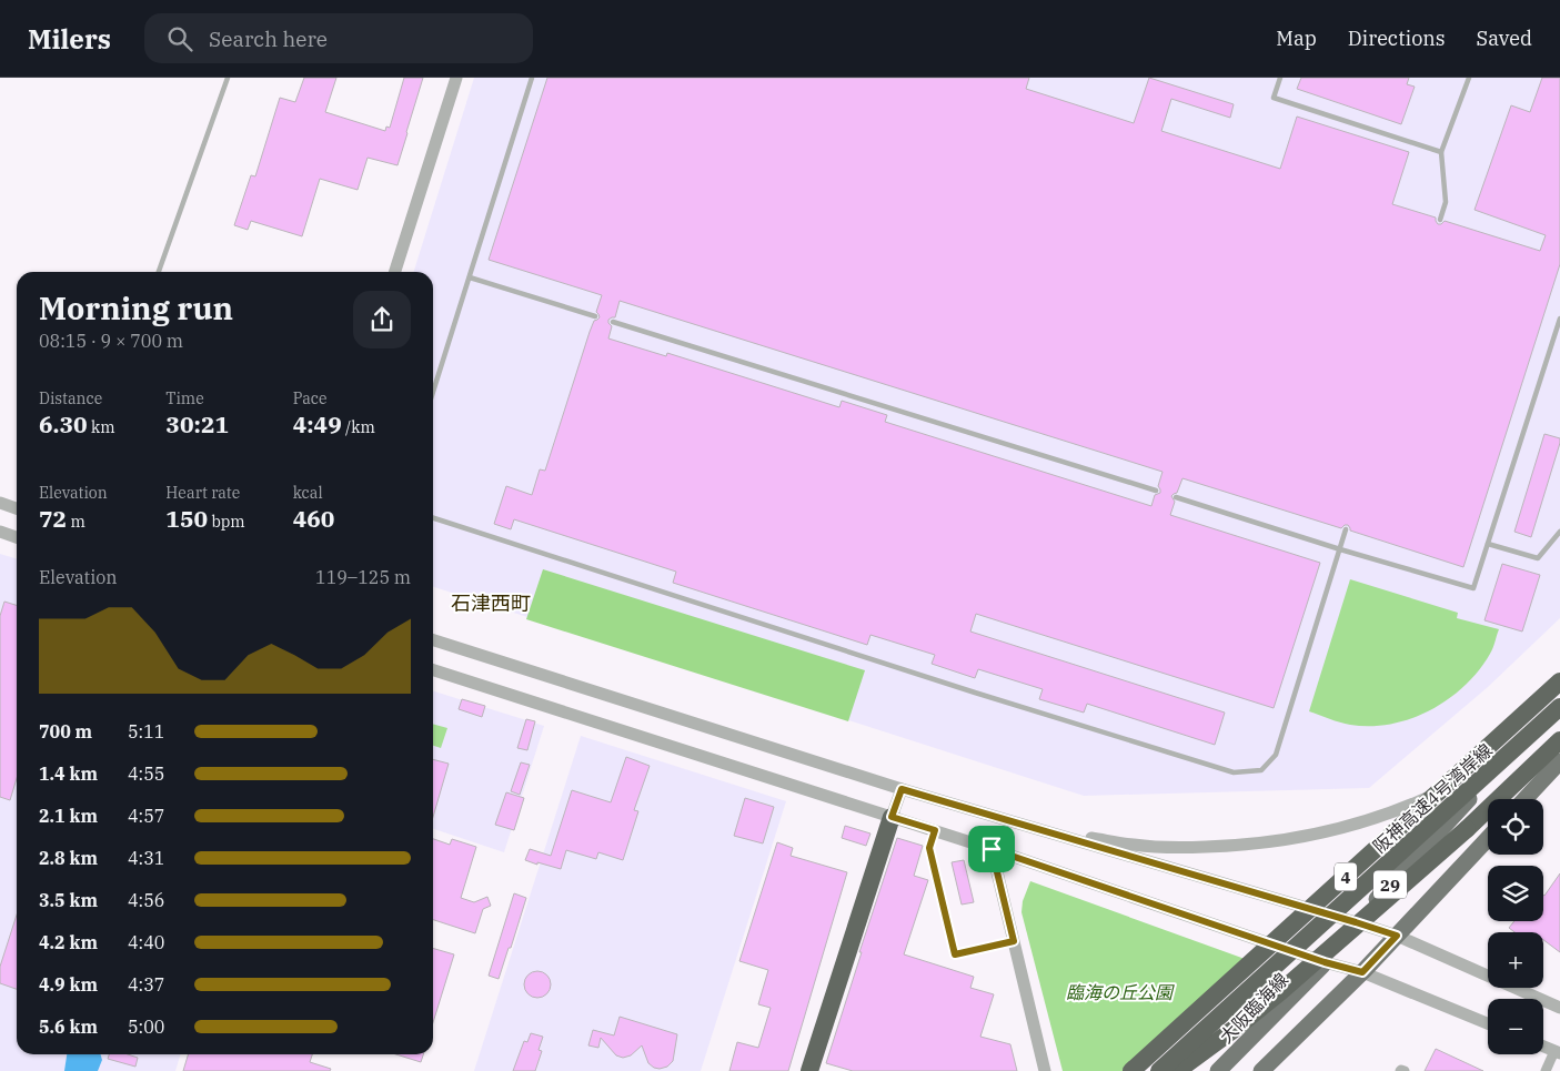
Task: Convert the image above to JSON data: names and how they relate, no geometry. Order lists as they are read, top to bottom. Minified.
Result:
{"streets":{"highway":["阪神高速4号湾岸線","4"],"main road":["29","大阪臨海線"]},"districts":["石津西町"],"parks":["臨海の丘公園"],"page":{"header":"Milers","search":"Search here","nav":["Map","Directions","Saved"],"heading":["Morning run","08:15 · 9 × 700 m"],"stats":[["Distance","6.30 km"],["Time","30:21"],["Pace","4:49 /km"],["Elevation","72 m"],["Heart rate","150 bpm"],["kcal","460"]],"chart":["Elevation","119–125 m"],"list":[{"name":"700 m","note":"5:11"},{"name":"1.4 km","note":"4:55"},{"name":"2.1 km","note":"4:57"},{"name":"2.8 km","note":"4:31"},{"name":"3.5 km","note":"4:56"},{"name":"4.2 km","note":"4:40"},{"name":"4.9 km","note":"4:37"},{"name":"5.6 km","note":"5:00"}],"map_buttons":["+","−"]}}
